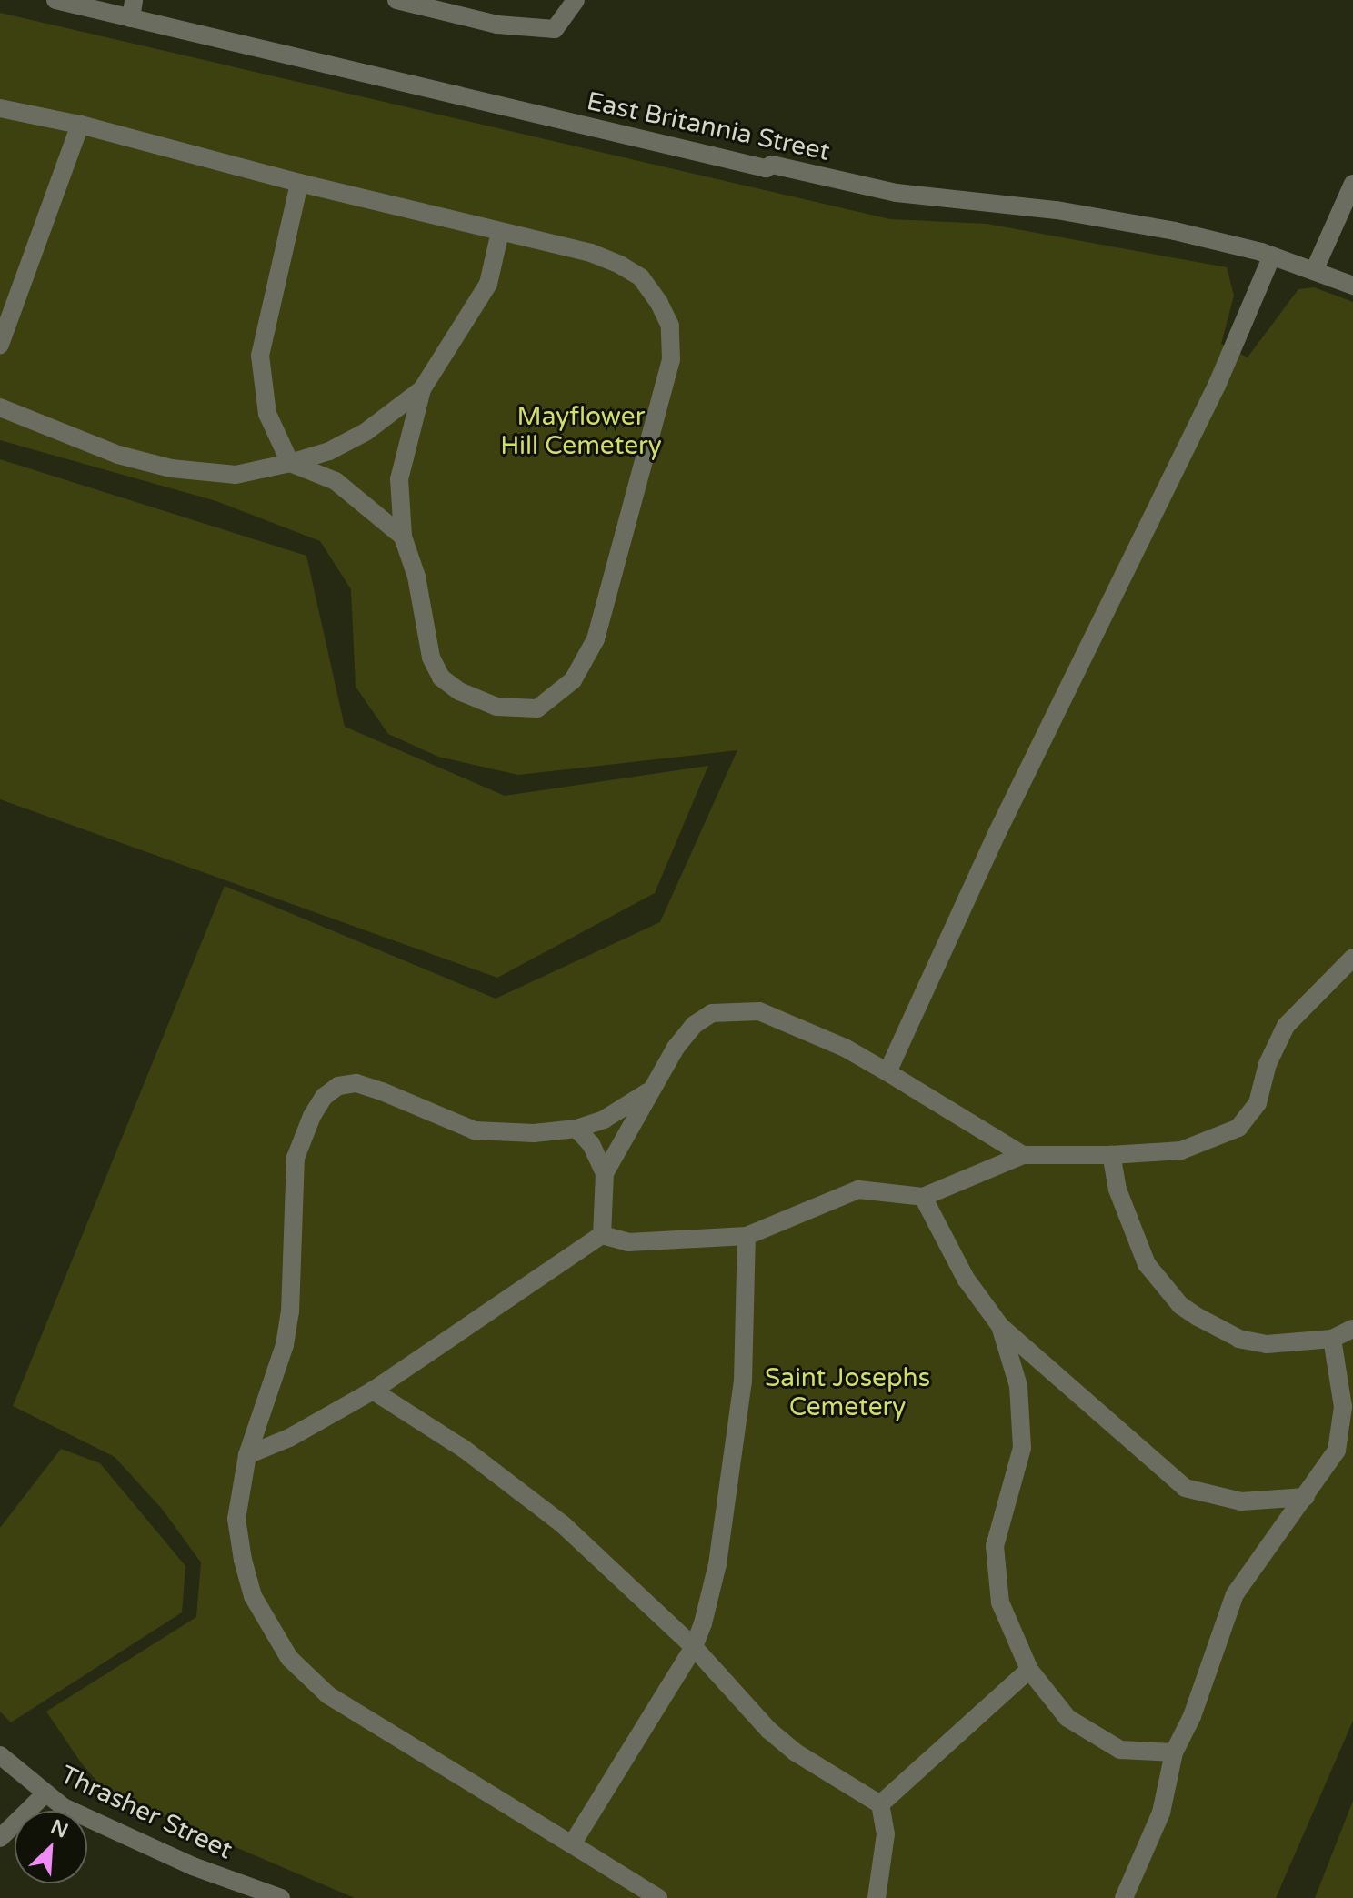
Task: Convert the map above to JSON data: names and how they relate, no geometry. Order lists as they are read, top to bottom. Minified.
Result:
{"streets":{"street":["East Britannia Street","Thrasher Street"]},"parks":["Mayflower Hill Cemetery","Saint Josephs Cemetery"],"north":"top right"}
